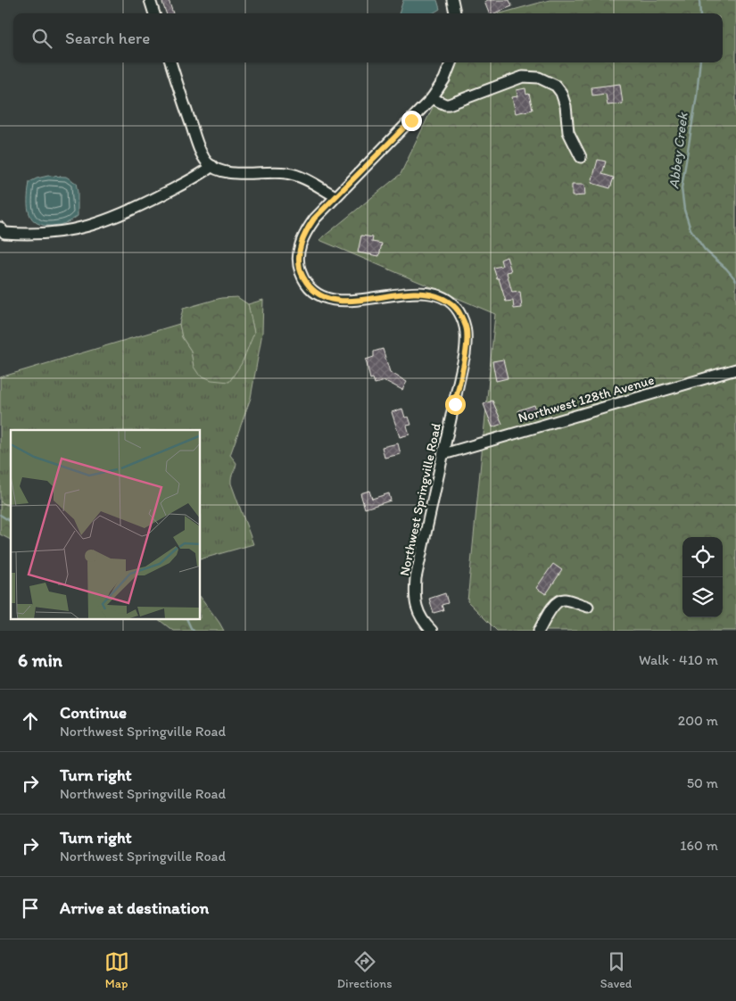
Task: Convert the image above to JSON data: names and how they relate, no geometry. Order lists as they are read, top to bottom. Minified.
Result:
{"streets":{"street":["Northwest 128th Avenue","Northwest Springville Road"]},"crossings":[["Northwest 128th Avenue","Northwest Springville Road"]],"water":["Abbey Creek"],"page":{"search":"Search here","heading":["6 min","Walk · 410 m"],"list":[["Continue","Northwest Springville Road","200 m"],["Turn right","Northwest Springville Road","50 m"],["Turn right","Northwest Springville Road","160 m"],"Arrive at destination"],"nav":["Map","Directions","Saved"]}}
